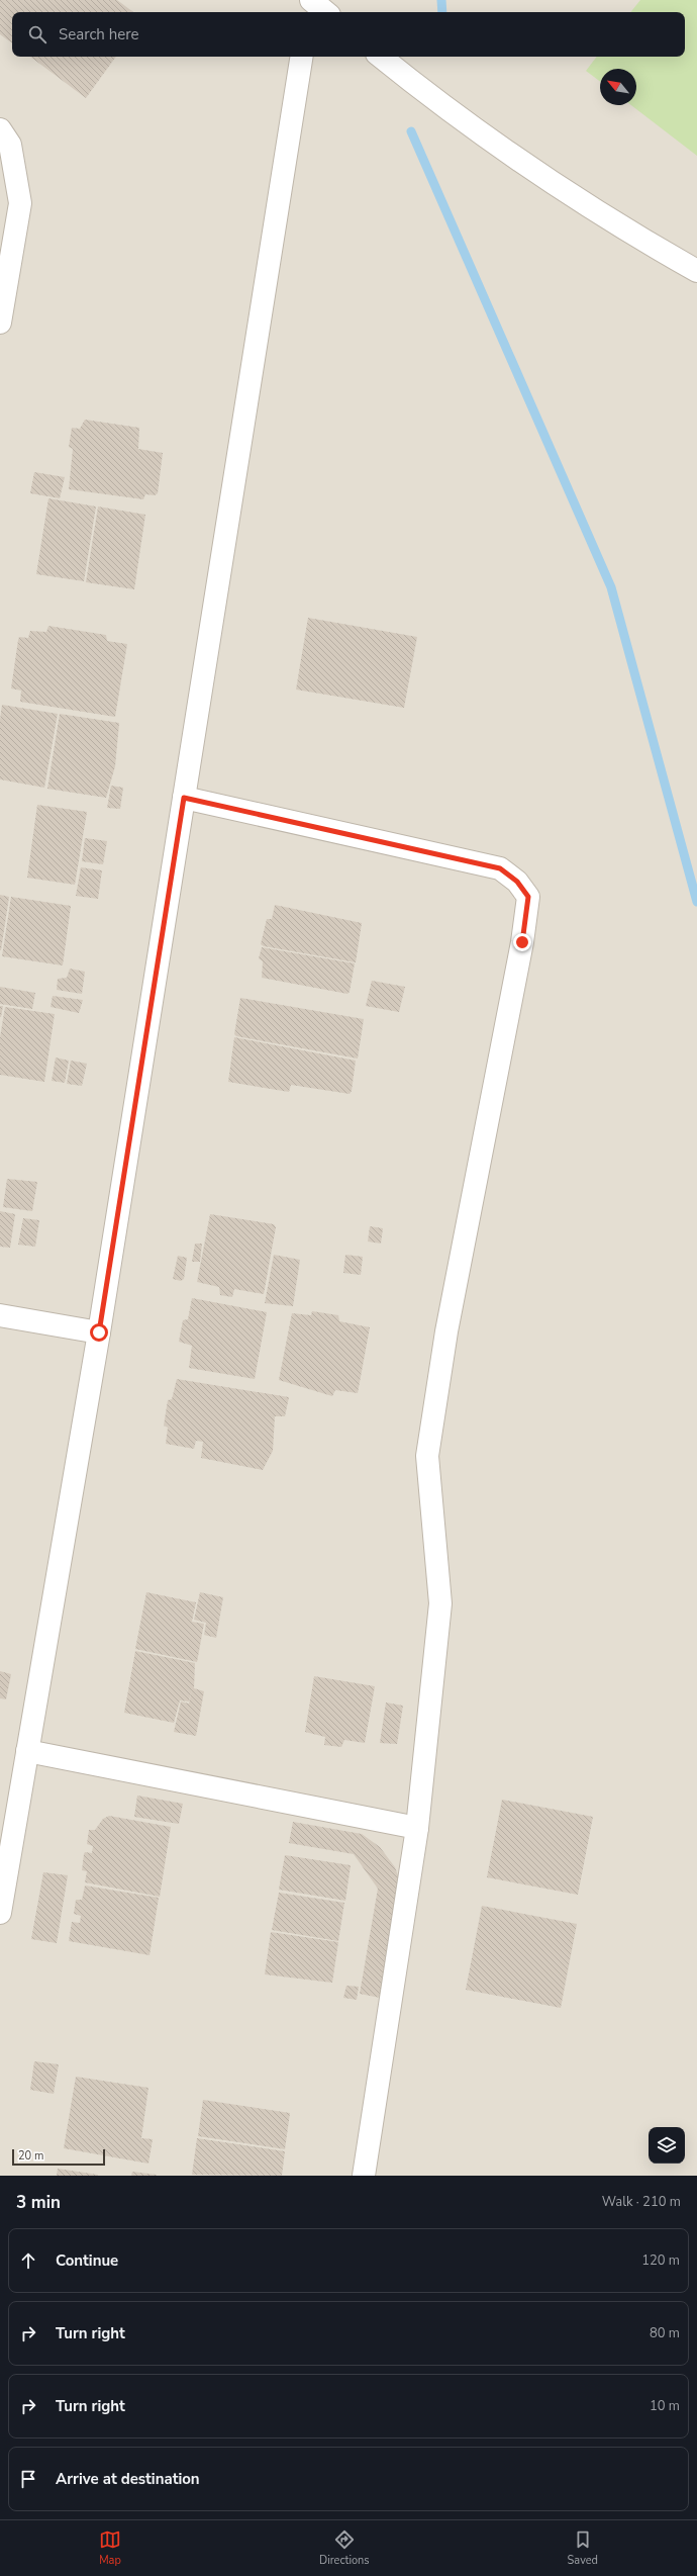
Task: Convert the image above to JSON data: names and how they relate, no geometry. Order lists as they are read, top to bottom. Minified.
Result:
{"scale_bar":"20 m","north":"top left","page":{"search":"Search here","scale":"20 m","heading":["3 min","Walk · 210 m"],"list":[["Continue","120 m"],["Turn right","80 m"],["Turn right","10 m"],"Arrive at destination"],"nav":["Map","Directions","Saved"]}}
